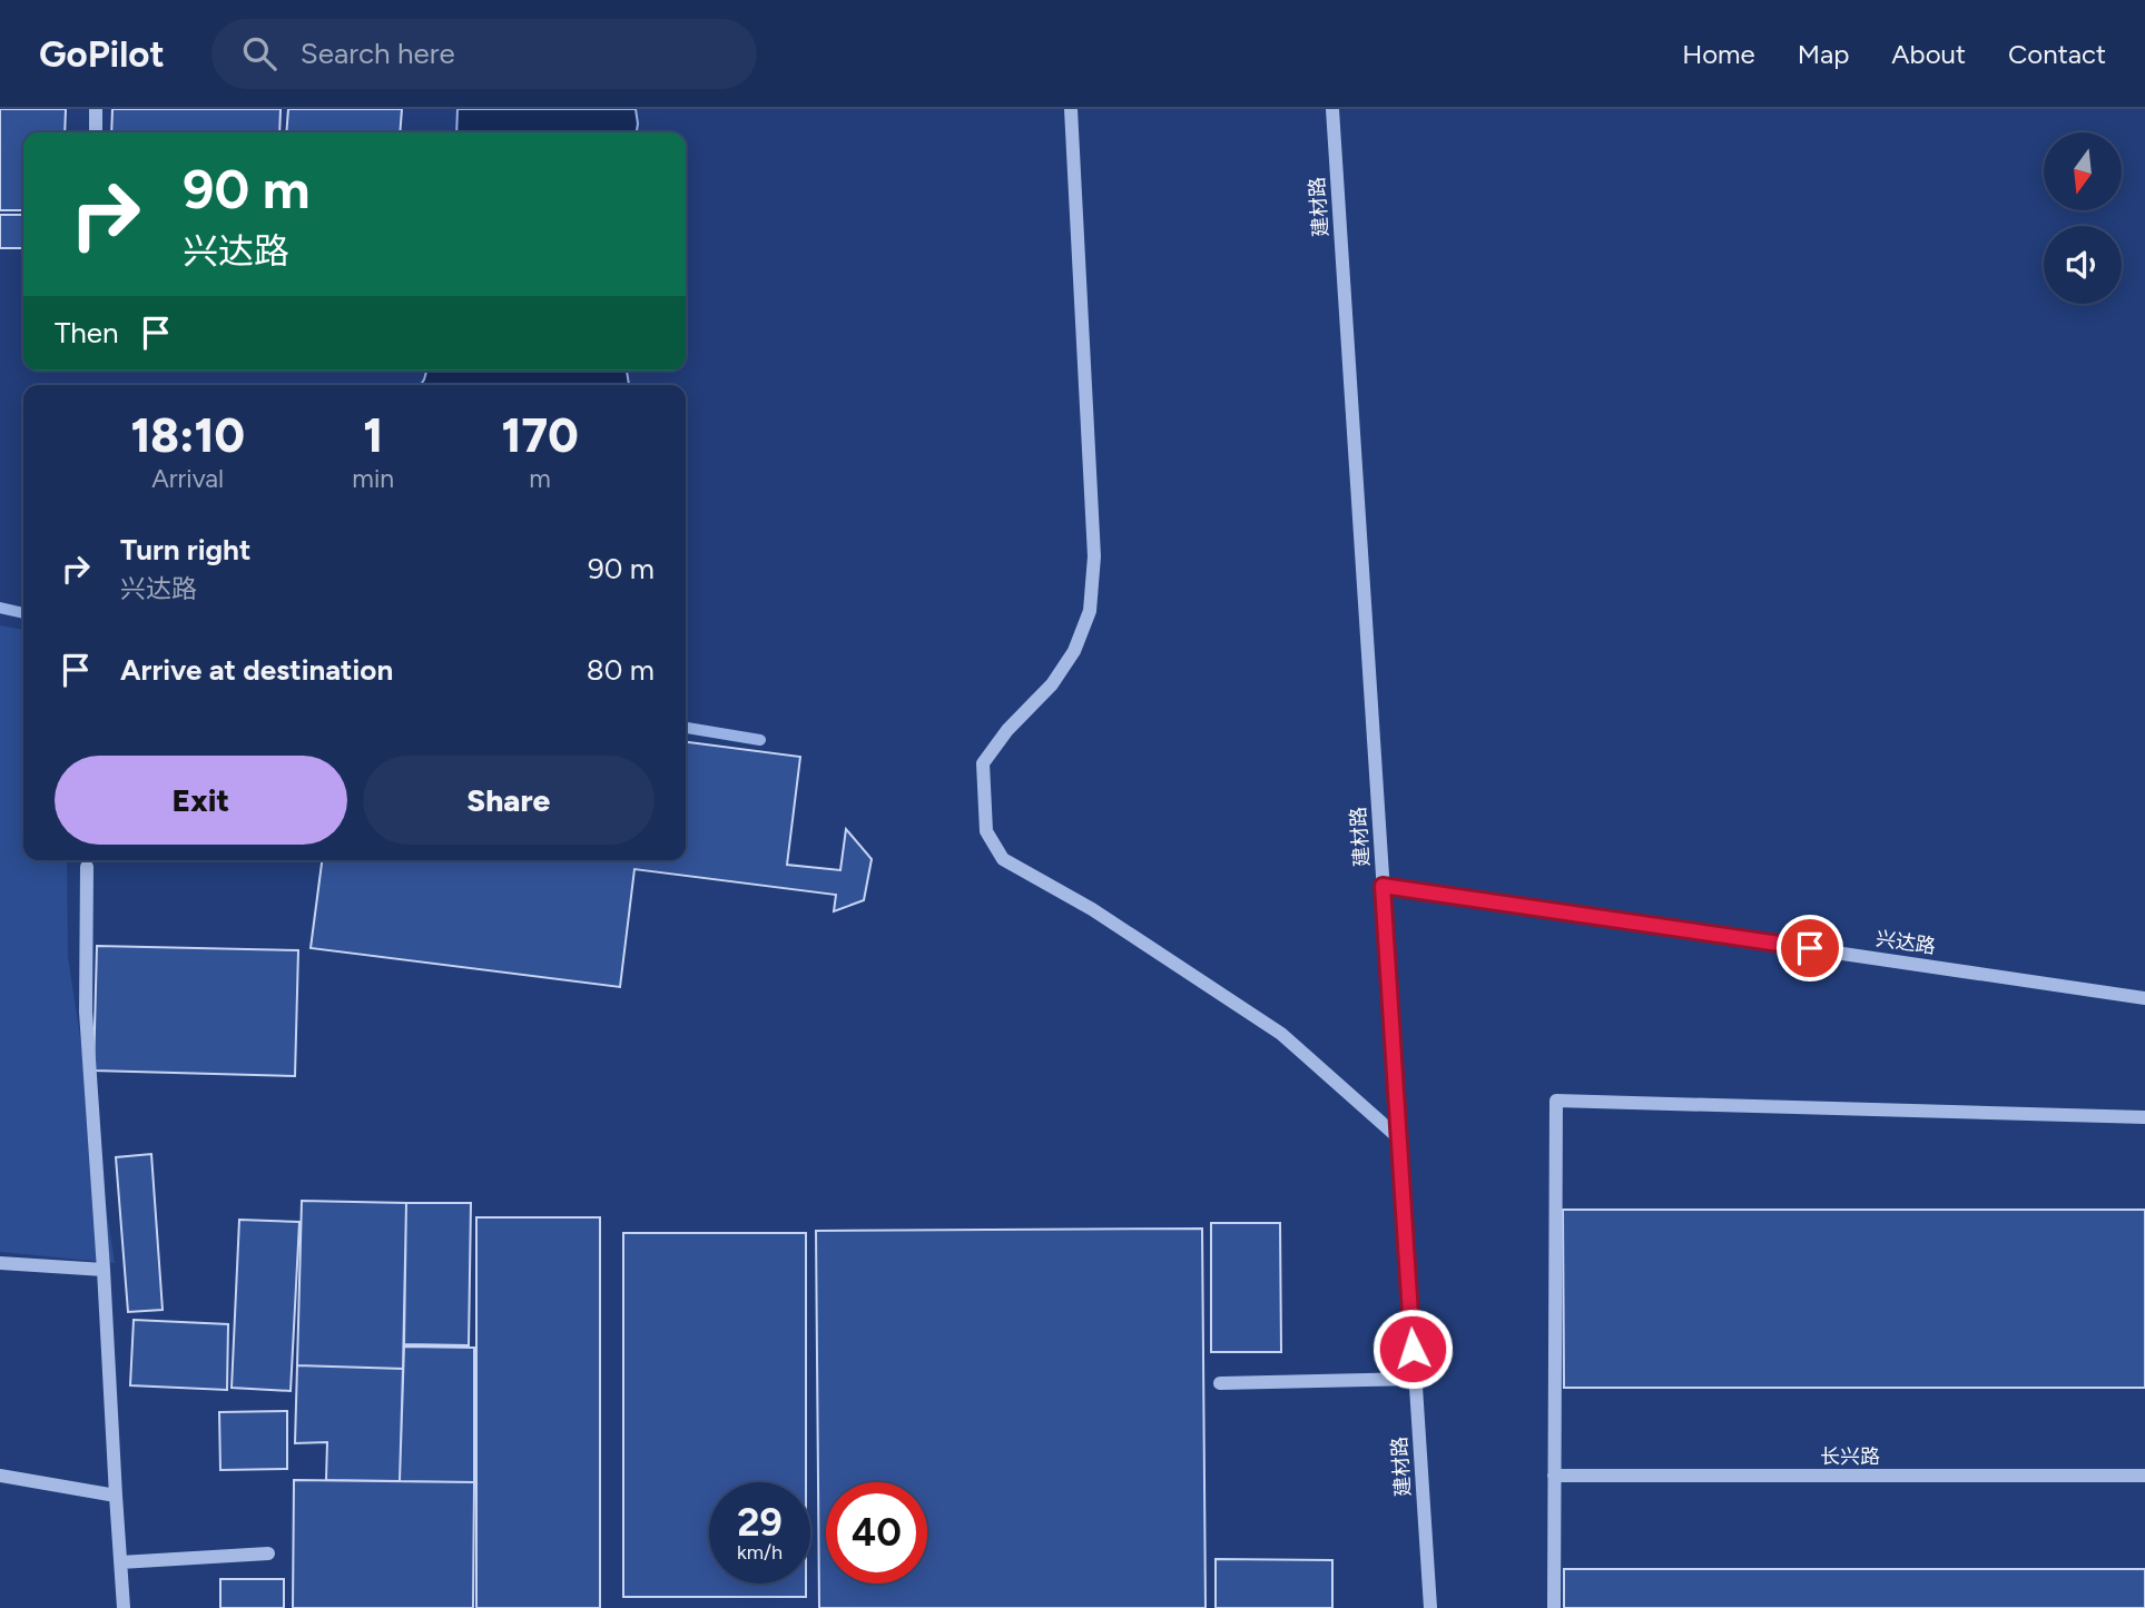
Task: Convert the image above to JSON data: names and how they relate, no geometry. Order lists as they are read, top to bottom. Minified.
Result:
{"streets":{"street":["建材路","兴达路","长兴路"]},"crossings":[["建材路","兴达路"]],"north":"bottom","page":{"header":"GoPilot","search":"Search here","nav":["Home","Map","About","Contact"],"turn":["90 m","兴达路"],"then":"Then","eta":["18:10","Arrival","1","min","170","m"],"list":[{"name":"Turn right","note":"兴达路","value":"90 m"},{"name":"Arrive at destination","value":"80 m"}],"buttons":["Exit","Share"],"speed":"29 km/h","limit":"40"}}
